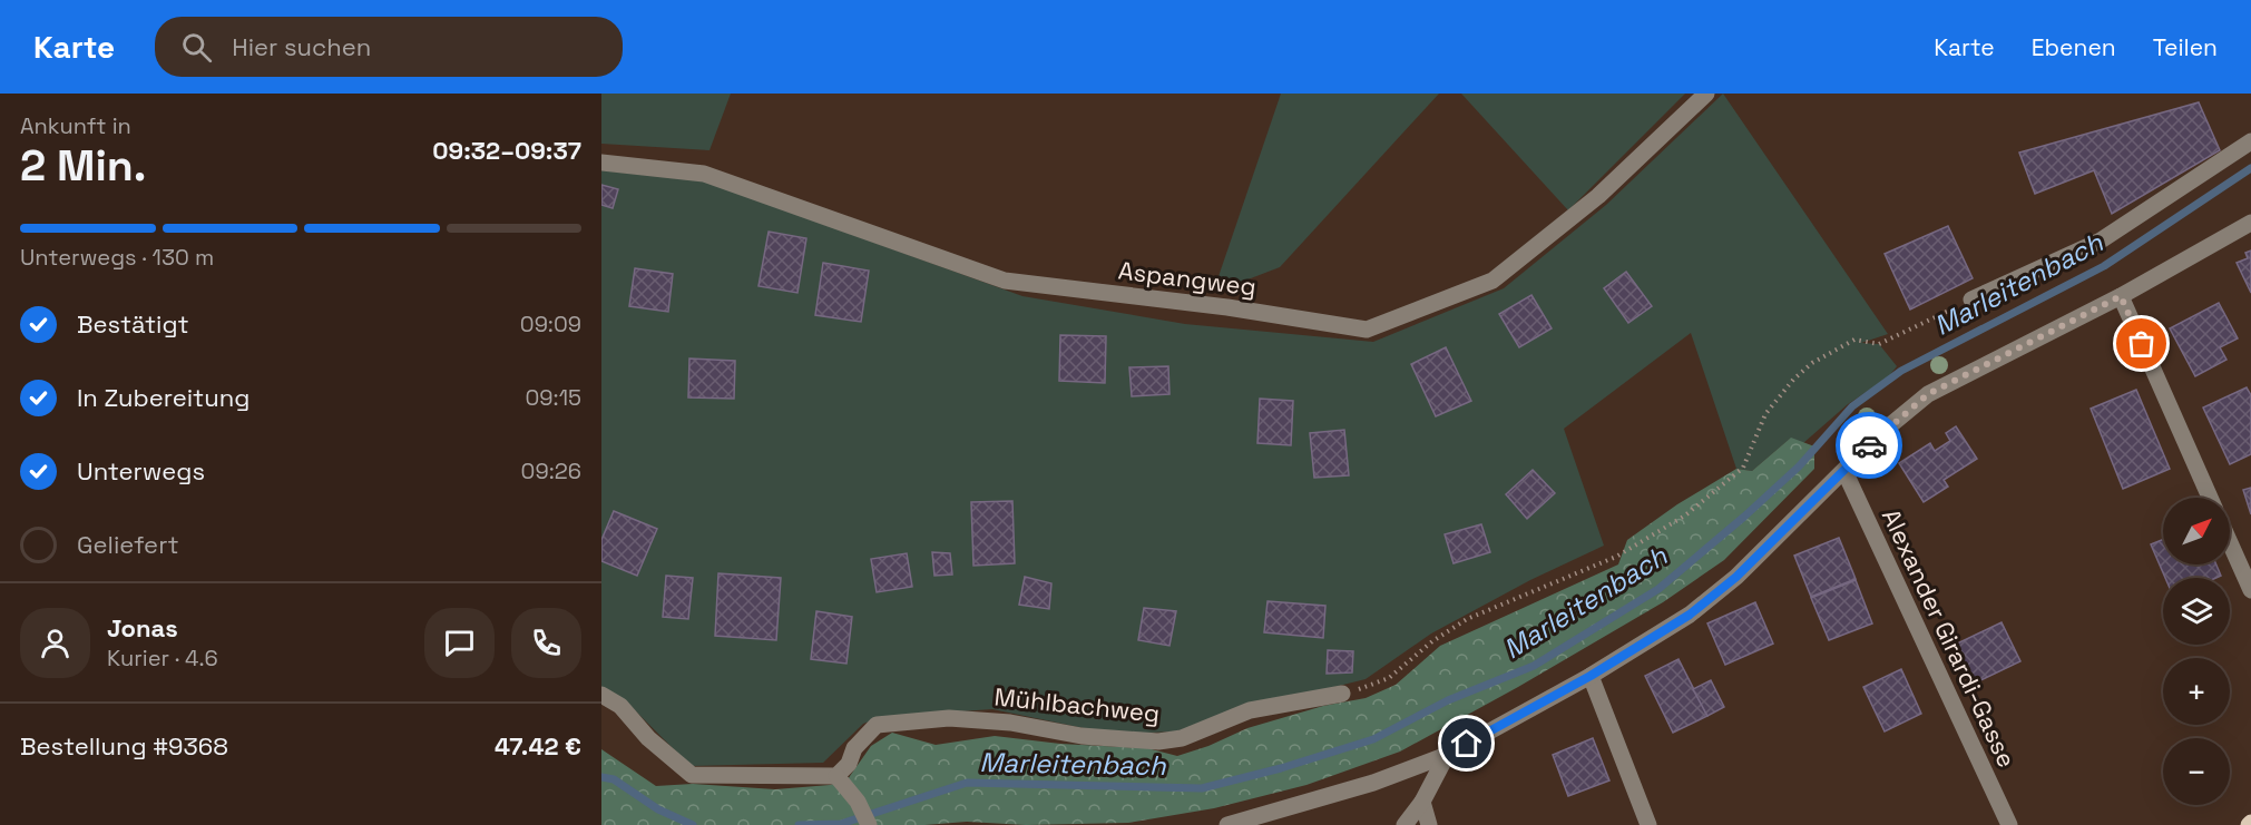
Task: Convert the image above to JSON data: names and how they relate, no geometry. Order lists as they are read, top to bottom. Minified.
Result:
{"streets":{"street":["Aspangweg","Alexander Girardi-Gasse","Mühlbachweg"]},"water":["Marleitenbach"],"north":"top right","page":{"header":"Karte","search":"Hier suchen","nav":["Karte","Ebenen","Teilen"],"heading":["2 Min.","Ankunft in","09:32–09:37"],"panel":["Jonas","Kurier · 4.6","Bestellung #9368","47.42 €"],"bar":"Unterwegs · 130 m","list":[["Bestätigt","09:09"],["In Zubereitung","09:15"],["Unterwegs","09:26"],"Geliefert"],"map_buttons":["+","−"]}}
